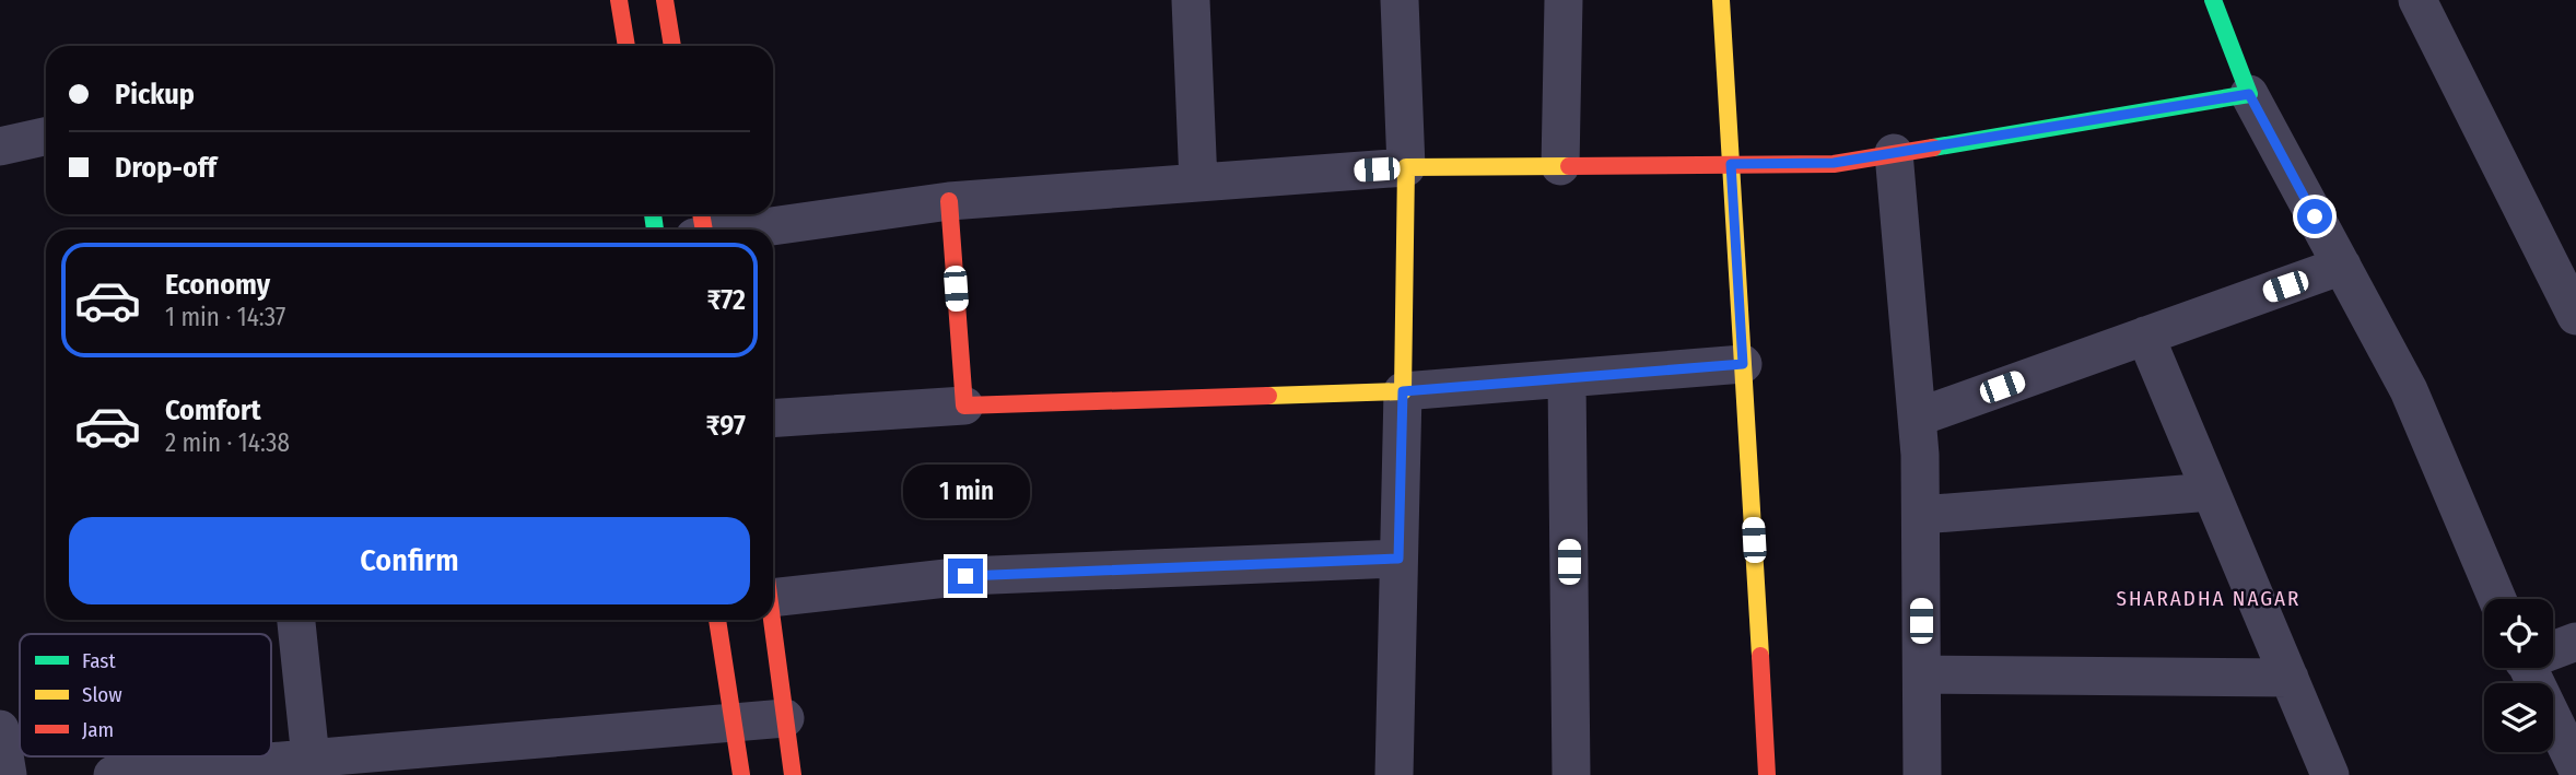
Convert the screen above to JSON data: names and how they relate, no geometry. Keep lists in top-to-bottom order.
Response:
{
  "districts": ["SHARADHA NAGAR"],
  "legend": ["Fast", "Slow", "Jam"],
  "page": {
    "banner": ["Pickup", "Drop-off"],
    "list": [
      {
        "name": "Economy",
        "note": "1 min · 14:37",
        "value": "₹72"
      },
      {
        "name": "Comfort",
        "note": "2 min · 14:38",
        "value": "₹97"
      }
    ],
    "bubble": "1 min",
    "buttons": "Confirm"
  }
}
